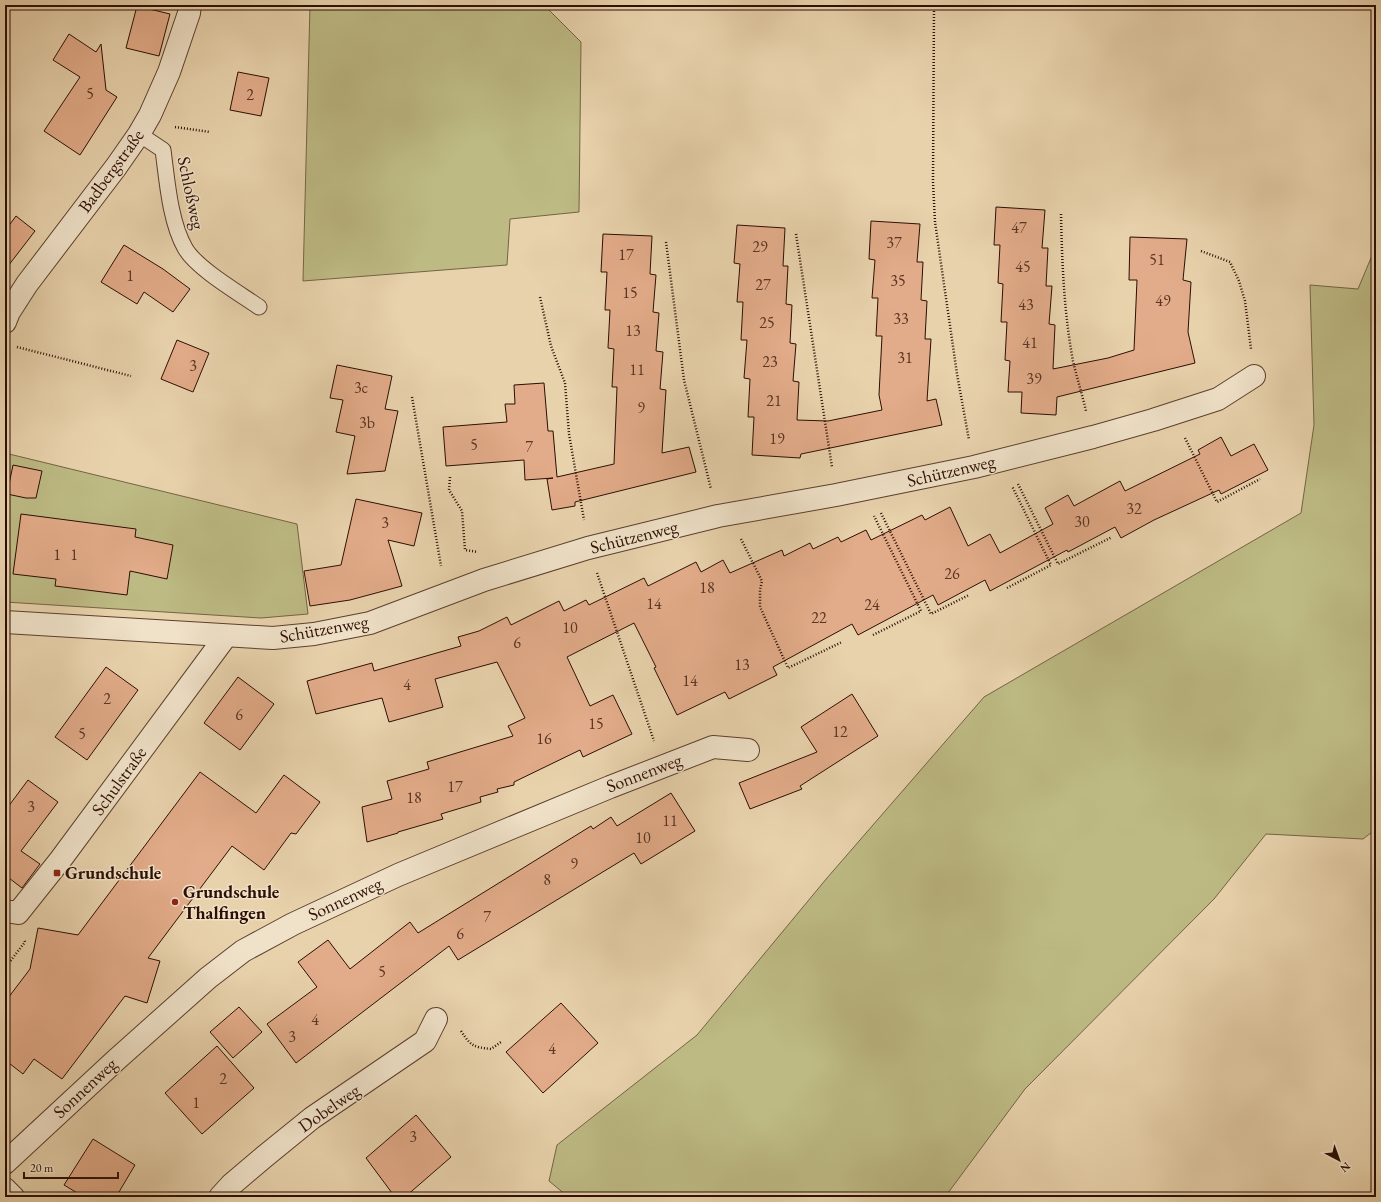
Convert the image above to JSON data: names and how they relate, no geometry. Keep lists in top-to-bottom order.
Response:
{
  "streets": {
    "street": [
      "Badbergstraße",
      "Schützenweg",
      "Sonnenweg",
      "Schulstraße",
      "Dobelweg"
    ],
    "lane": ["Schloßweg"]
  },
  "crossings": [
    ["Badbergstraße", "Schloßweg"],
    ["Schützenweg", "Schulstraße"]
  ],
  "places": {
    "transit": ["Grundschule"],
    "other": ["Grundschule Thalfingen"]
  },
  "house_numbers": [
    "5",
    "2",
    "47",
    "37",
    "29",
    "17",
    "51",
    "45",
    "1",
    "35",
    "27",
    "15",
    "49",
    "43",
    "33",
    "25",
    "13",
    "41",
    "31",
    "23",
    "3",
    "11",
    "39",
    "3c",
    "21",
    "9",
    "3b",
    "19",
    "5",
    "7",
    "32",
    "30",
    "3",
    "1",
    "1",
    "26",
    "18",
    "14",
    "24",
    "22",
    "10",
    "6",
    "13",
    "14",
    "4",
    "2",
    "6",
    "15",
    "12",
    "5",
    "16",
    "17",
    "18",
    "3",
    "11",
    "10",
    "9",
    "8",
    "7",
    "6",
    "5",
    "4",
    "3",
    "4",
    "2",
    "1",
    "3"
  ],
  "scale_bar": "20 m",
  "north": "bottom right"
}
